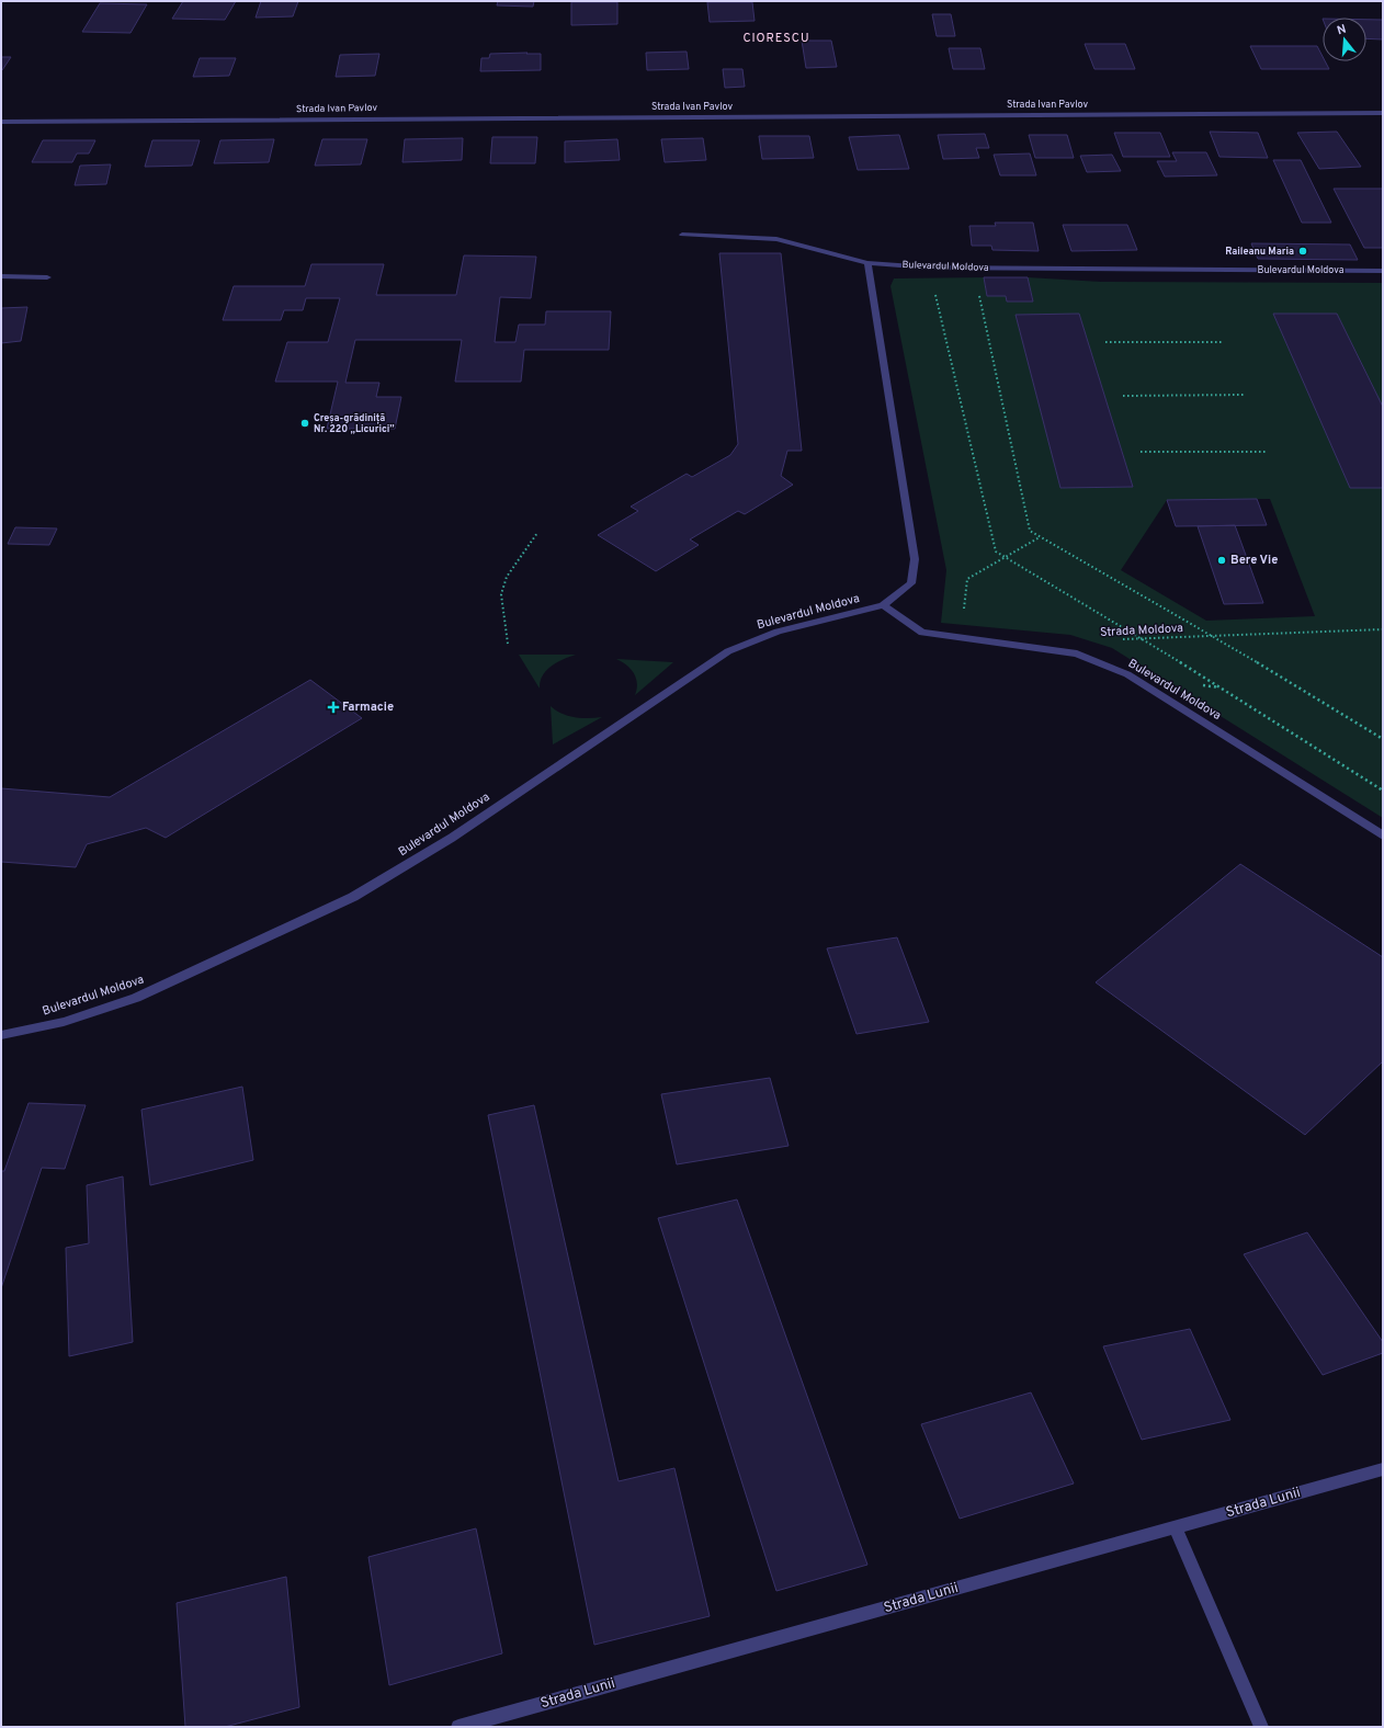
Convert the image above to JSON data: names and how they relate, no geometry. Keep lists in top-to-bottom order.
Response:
{
  "streets": {
    "street": ["Strada Ivan Pavlov", "Bulevardul Moldova", "Strada Lunii"],
    "path": ["Strada Moldova"]
  },
  "crossings": [
    ["Bulevardul Moldova", "Strada Moldova"]
  ],
  "districts": ["CIORESCU"],
  "places": {
    "other": ["Raileanu Maria", "Creșa-grădiniță Nr. 220 „Licurici”", "Bere Vie"],
    "health": ["Farmacie"]
  },
  "north": "top"
}
